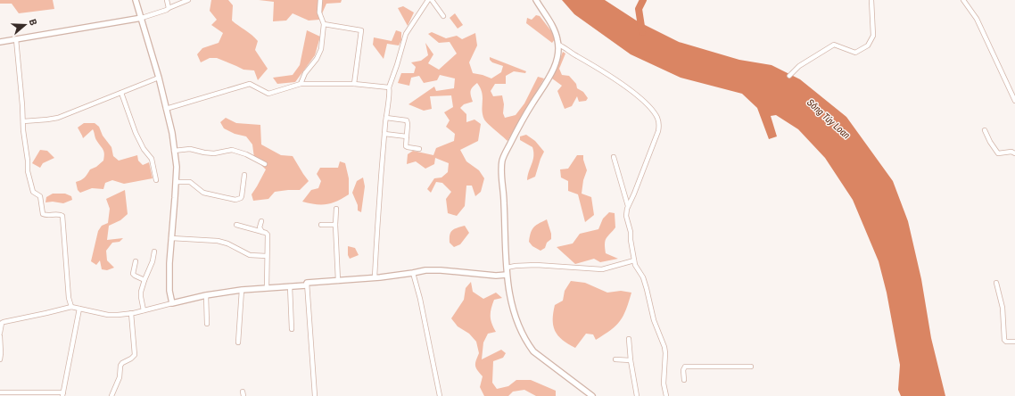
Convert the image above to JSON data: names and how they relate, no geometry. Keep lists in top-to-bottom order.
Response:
{
  "water": ["Sông Túy Loan"],
  "north": "right"
}
